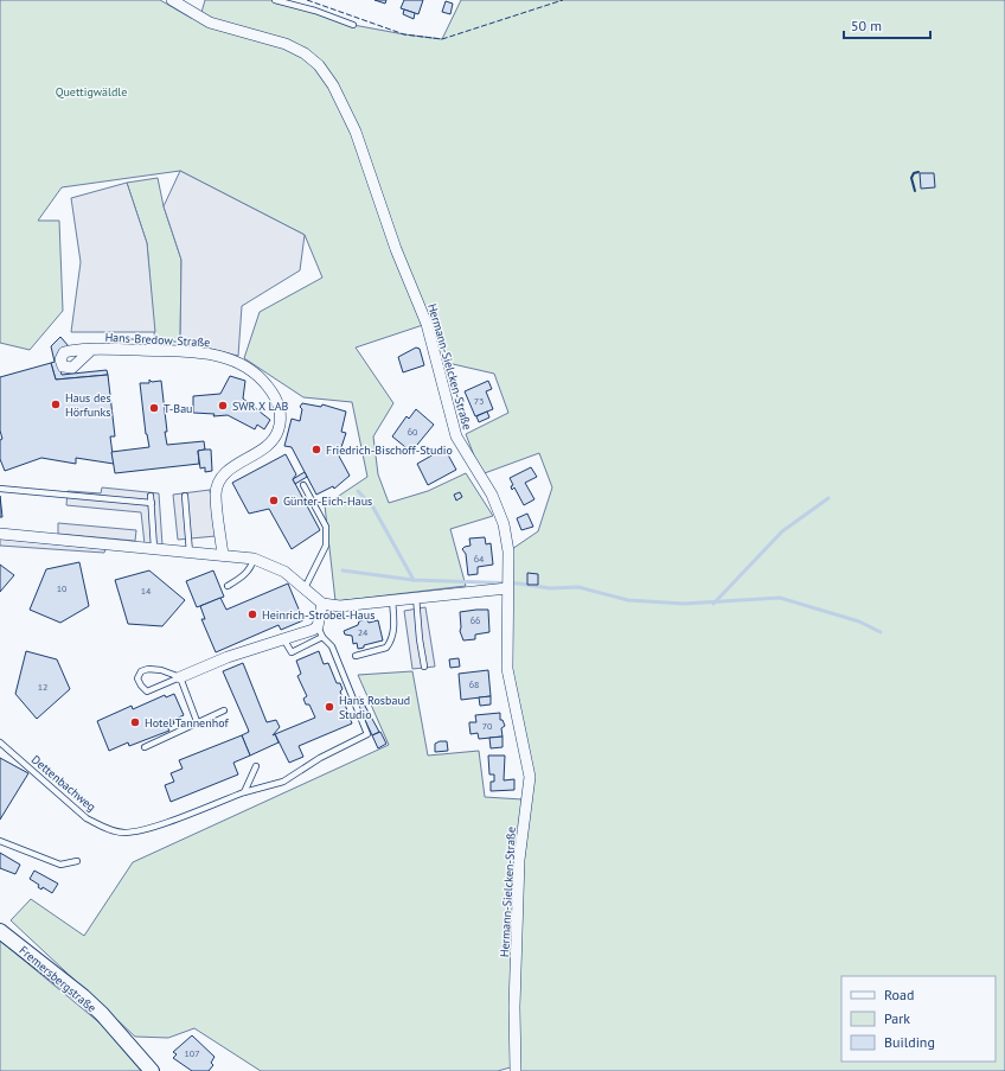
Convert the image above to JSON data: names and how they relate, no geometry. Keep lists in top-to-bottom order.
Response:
{
  "streets": {
    "main road": ["Fremersbergstraße"],
    "street": ["Hans-Bredow-Straße", "Hermann-Sielcken-Straße"],
    "lane": ["Dettenbachweg"]
  },
  "parks": ["Quettigwäldle"],
  "places": [
    "Haus des Hörfunks",
    "SWR X LAB",
    "T-Bau",
    "Friedrich-Bischoff-Studio",
    "Günter-Eich-Haus",
    "Heinrich-Strobel-Haus",
    "Hans Rosbaud Studio",
    "Hotel Tannenhof"
  ],
  "house_numbers": [
    "73",
    "60",
    "64",
    "10",
    "14",
    "66",
    "24",
    "68",
    "12",
    "70",
    "107"
  ],
  "legend": ["Road", "Park", "Building"],
  "scale_bar": "50 m"
}
